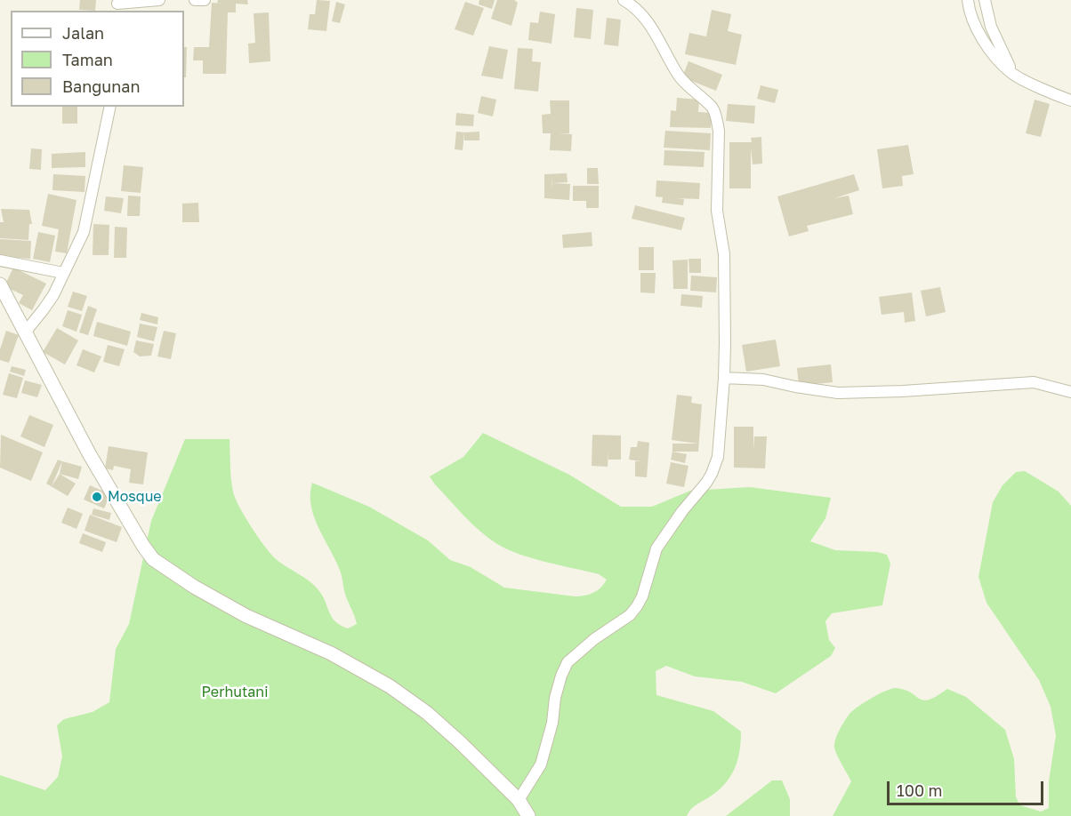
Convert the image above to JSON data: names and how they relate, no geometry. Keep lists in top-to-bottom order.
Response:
{
  "parks": ["Perhutani"],
  "places": ["Mosque"],
  "legend": ["Jalan", "Taman", "Bangunan"],
  "scale_bar": "100 m"
}
